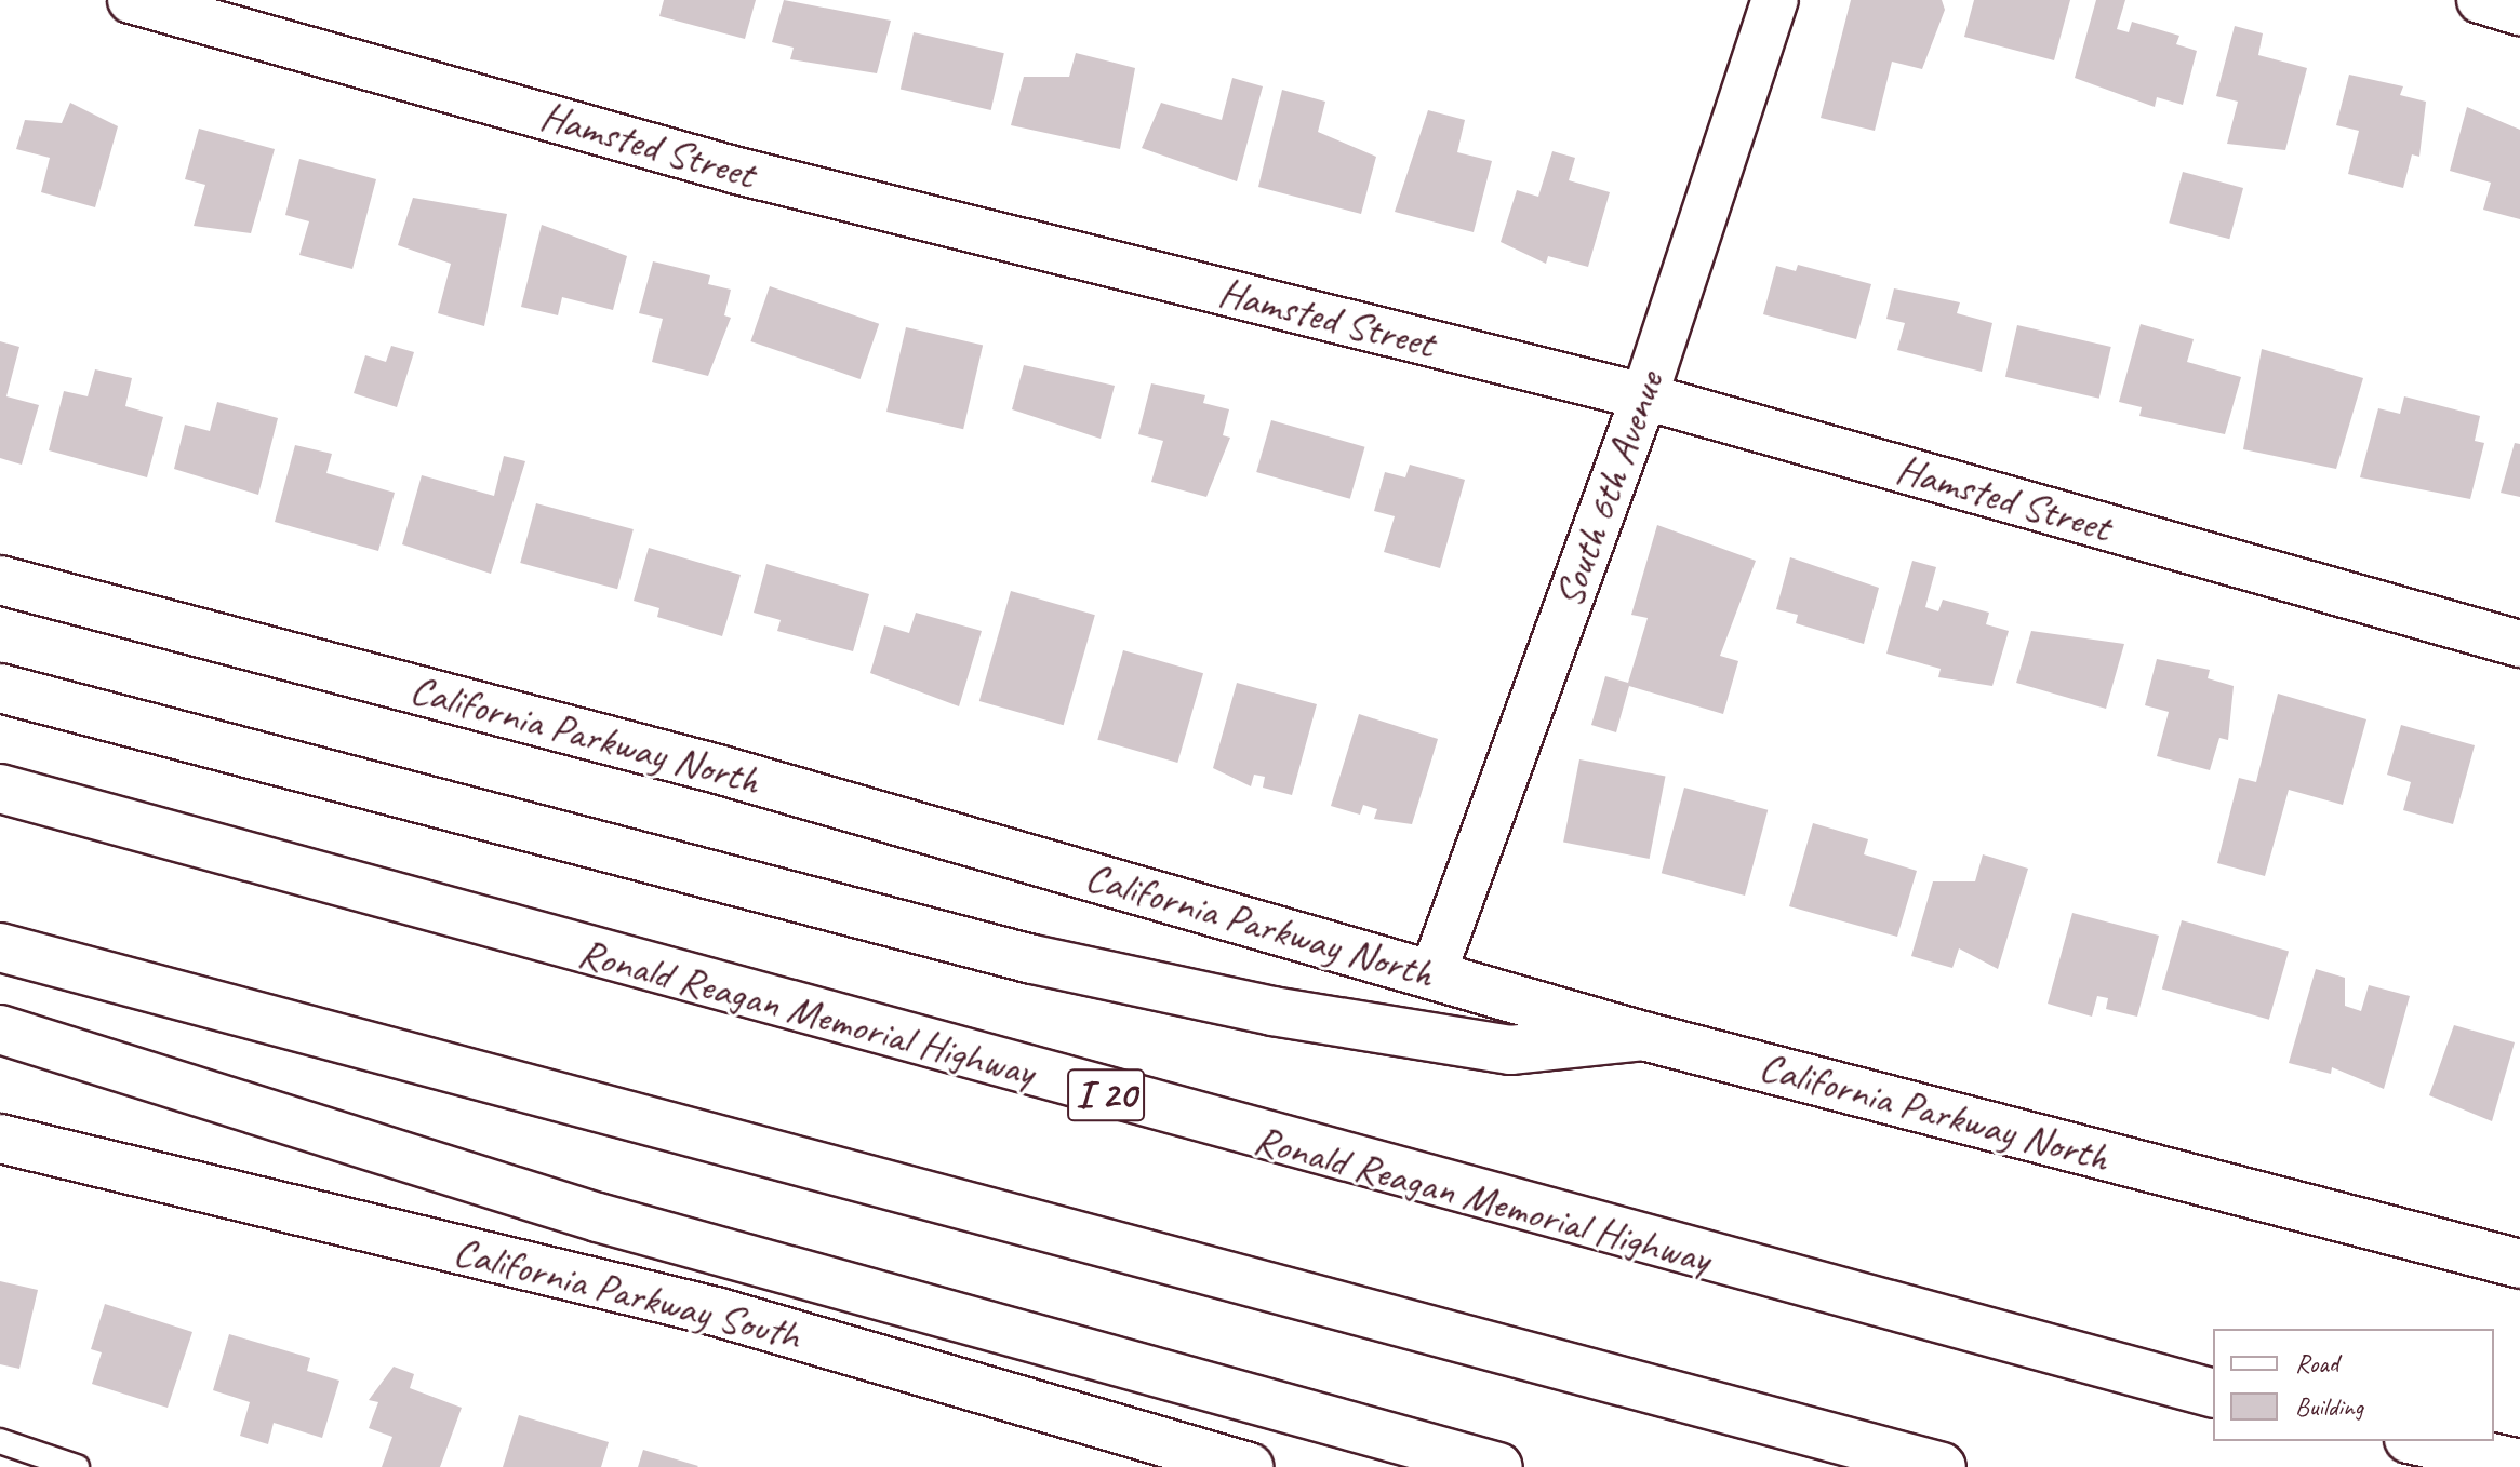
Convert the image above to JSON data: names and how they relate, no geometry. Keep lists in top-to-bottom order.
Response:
{
  "streets": {
    "main road": [
      "California Parkway North",
      "Ronald Reagan Memorial Highway",
      "I 20",
      "California Parkway South"
    ],
    "street": ["Hamsted Street", "South 6th Avenue"]
  },
  "crossings": [
    ["Hamsted Street", "South 6th Avenue"],
    ["South 6th Avenue", "California Parkway North"]
  ],
  "legend": ["Road", "Building"]
}
